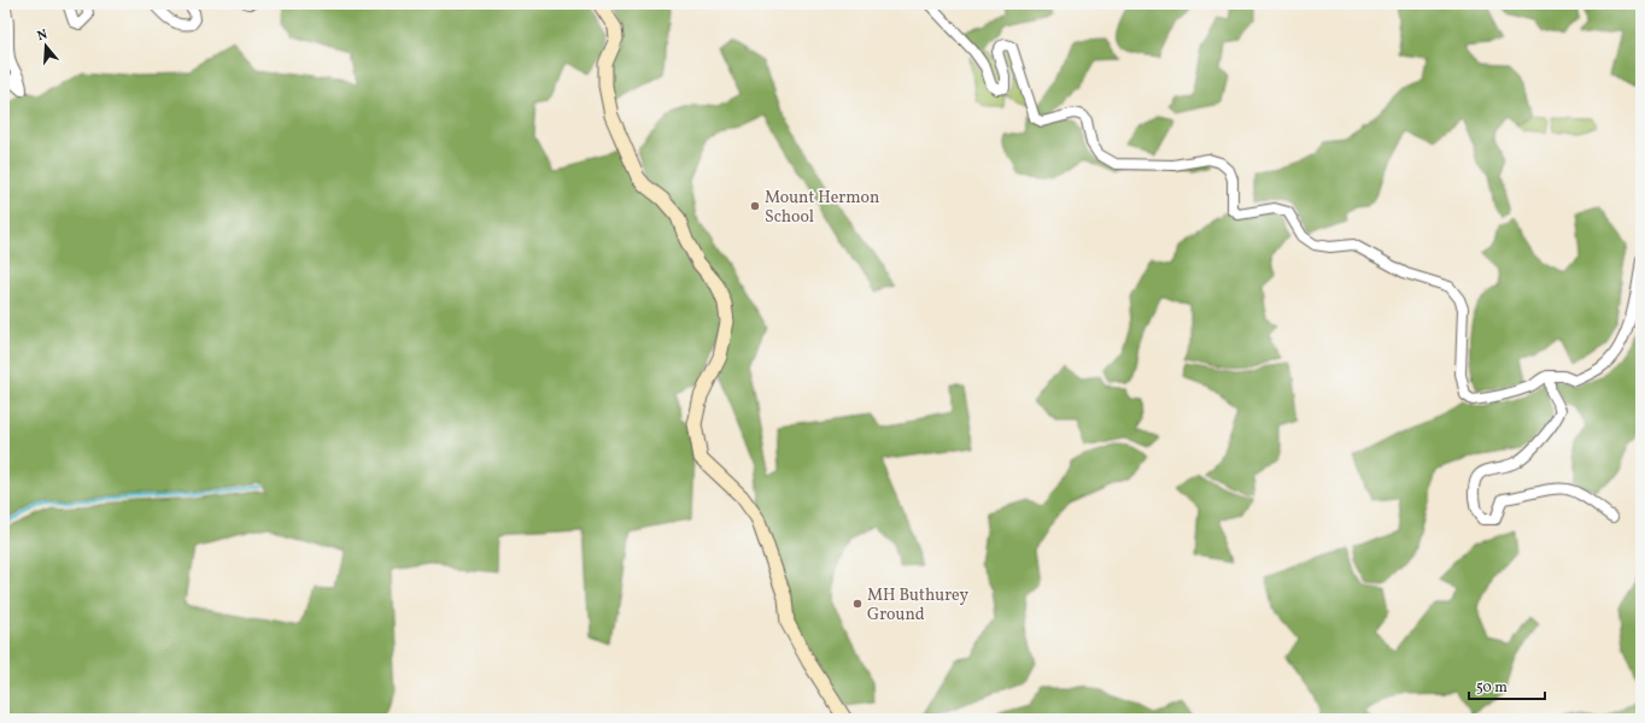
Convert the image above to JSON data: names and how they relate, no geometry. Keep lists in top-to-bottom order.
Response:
{
  "places": ["Mount Hermon School", "MH Buthurey Ground"],
  "scale_bar": "50 m",
  "north": "top"
}
